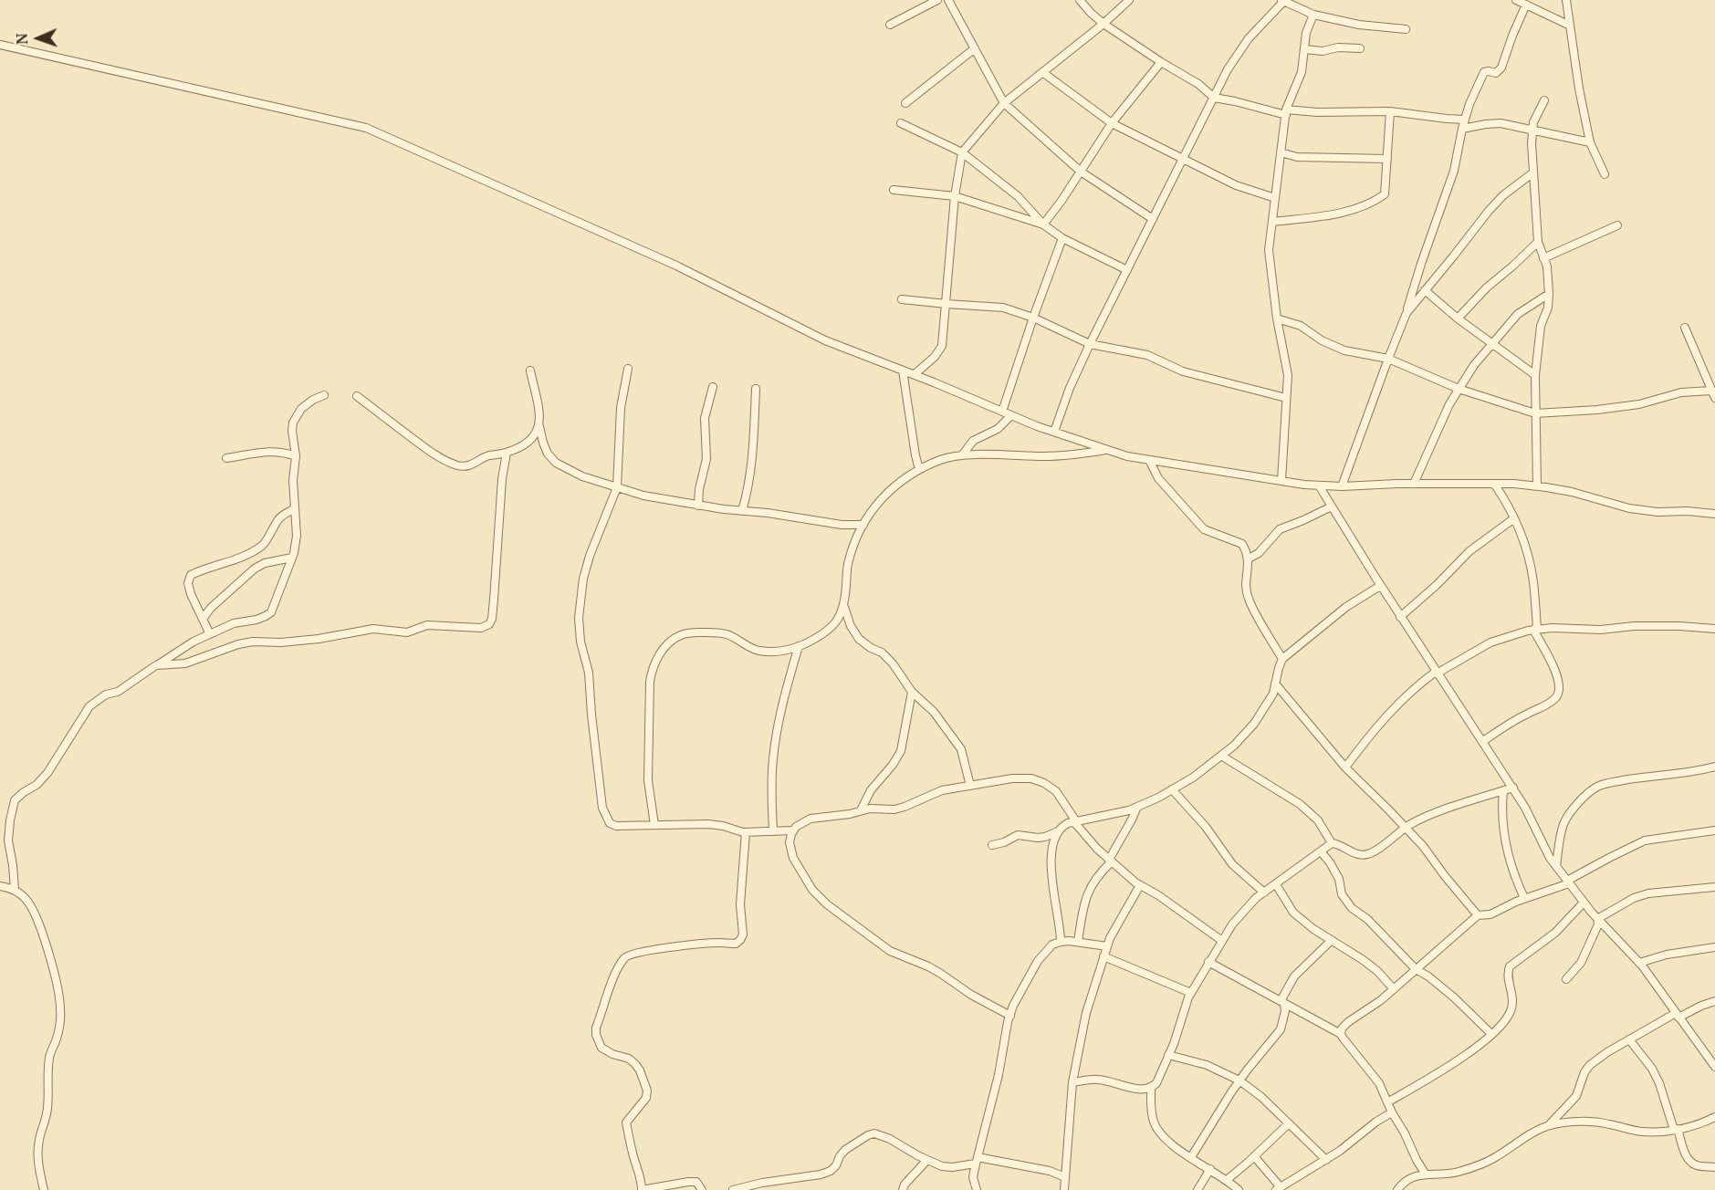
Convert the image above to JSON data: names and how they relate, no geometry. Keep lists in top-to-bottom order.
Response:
{
  "north": "left"
}
